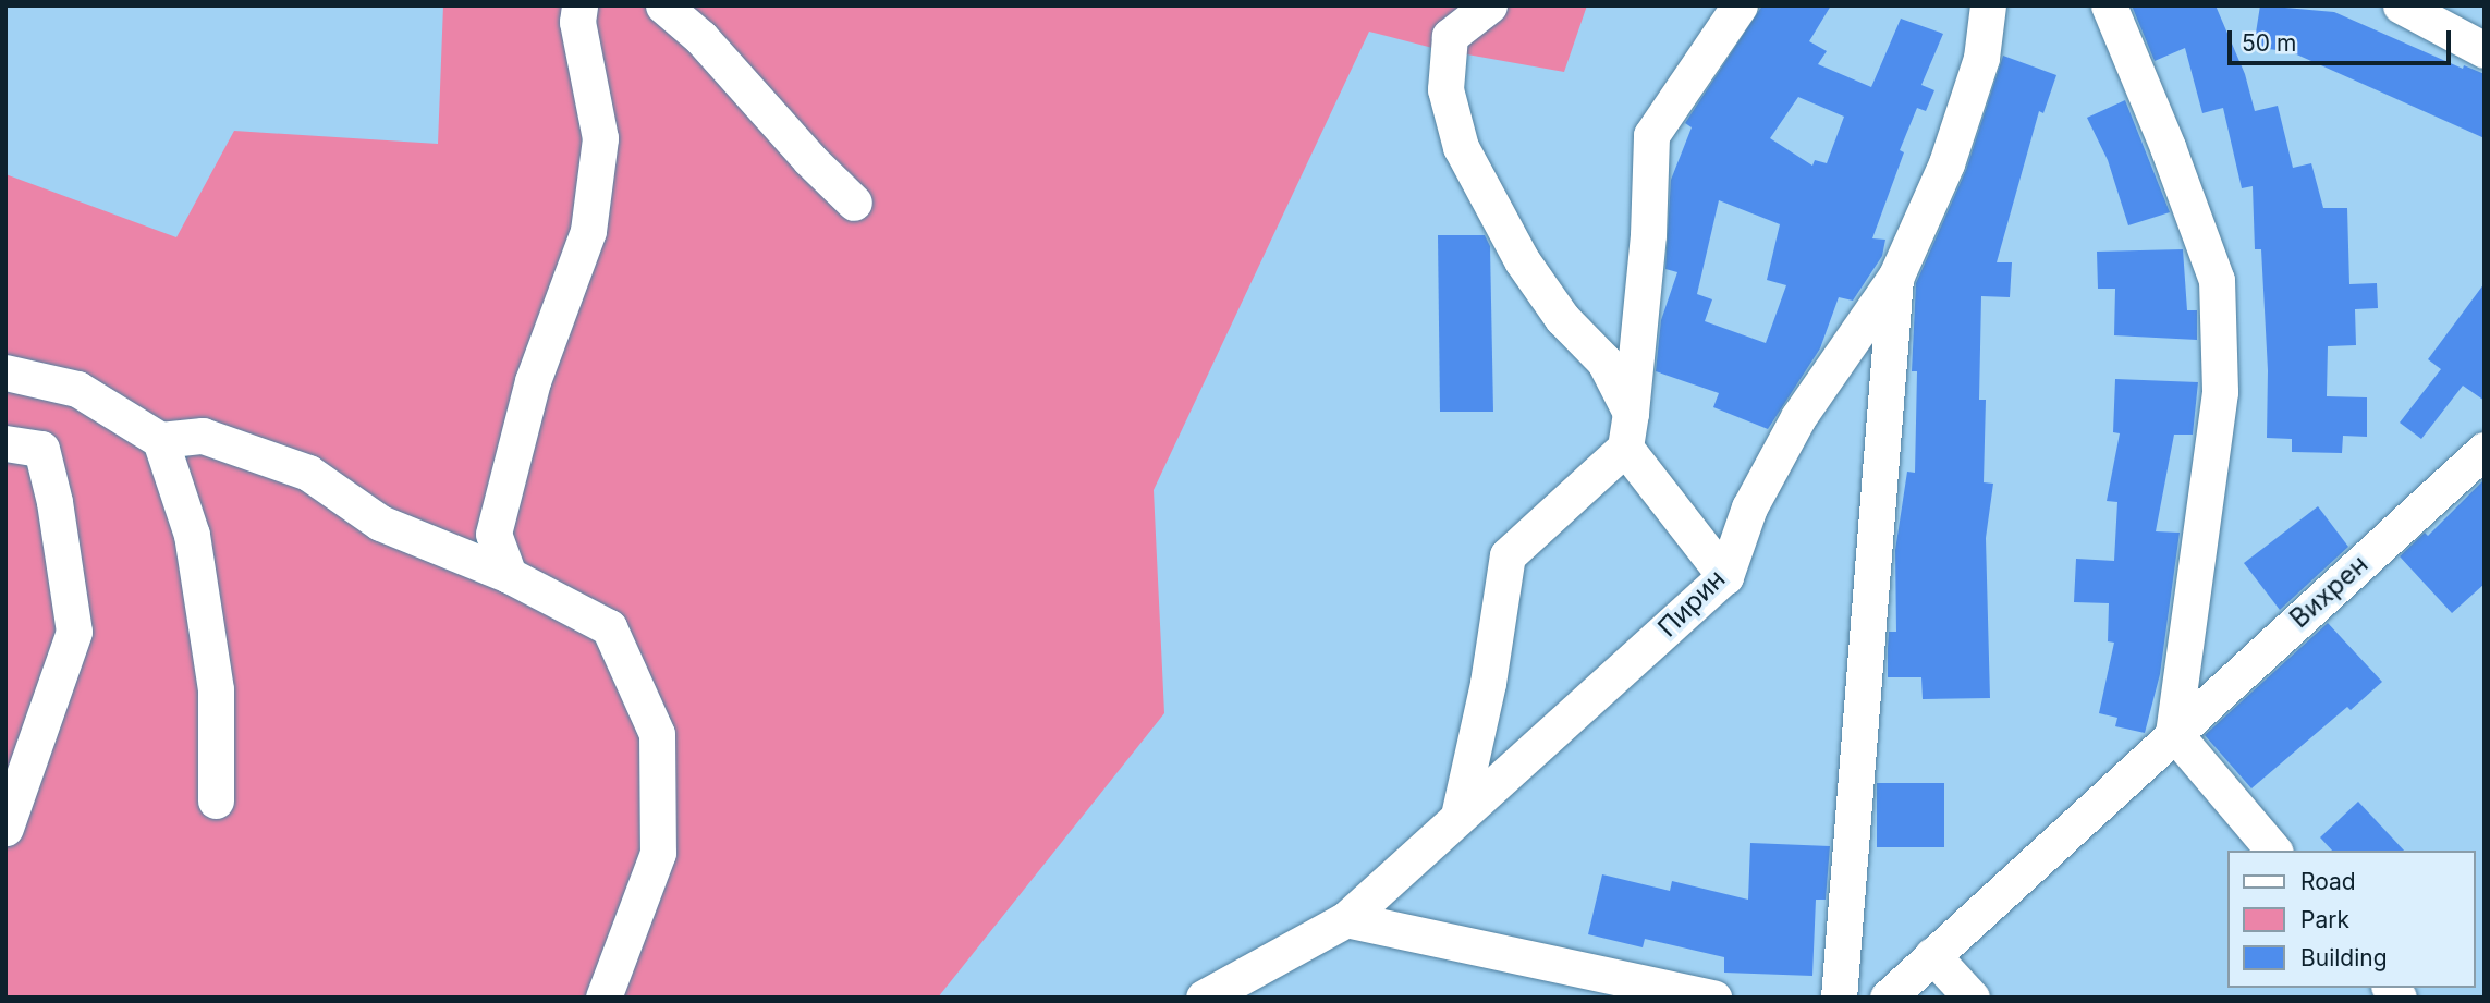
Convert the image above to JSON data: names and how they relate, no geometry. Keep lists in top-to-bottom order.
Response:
{
  "streets": {
    "street": ["Вихрен", "Пирин"]
  },
  "legend": ["Road", "Park", "Building"],
  "scale_bar": "50 m"
}
